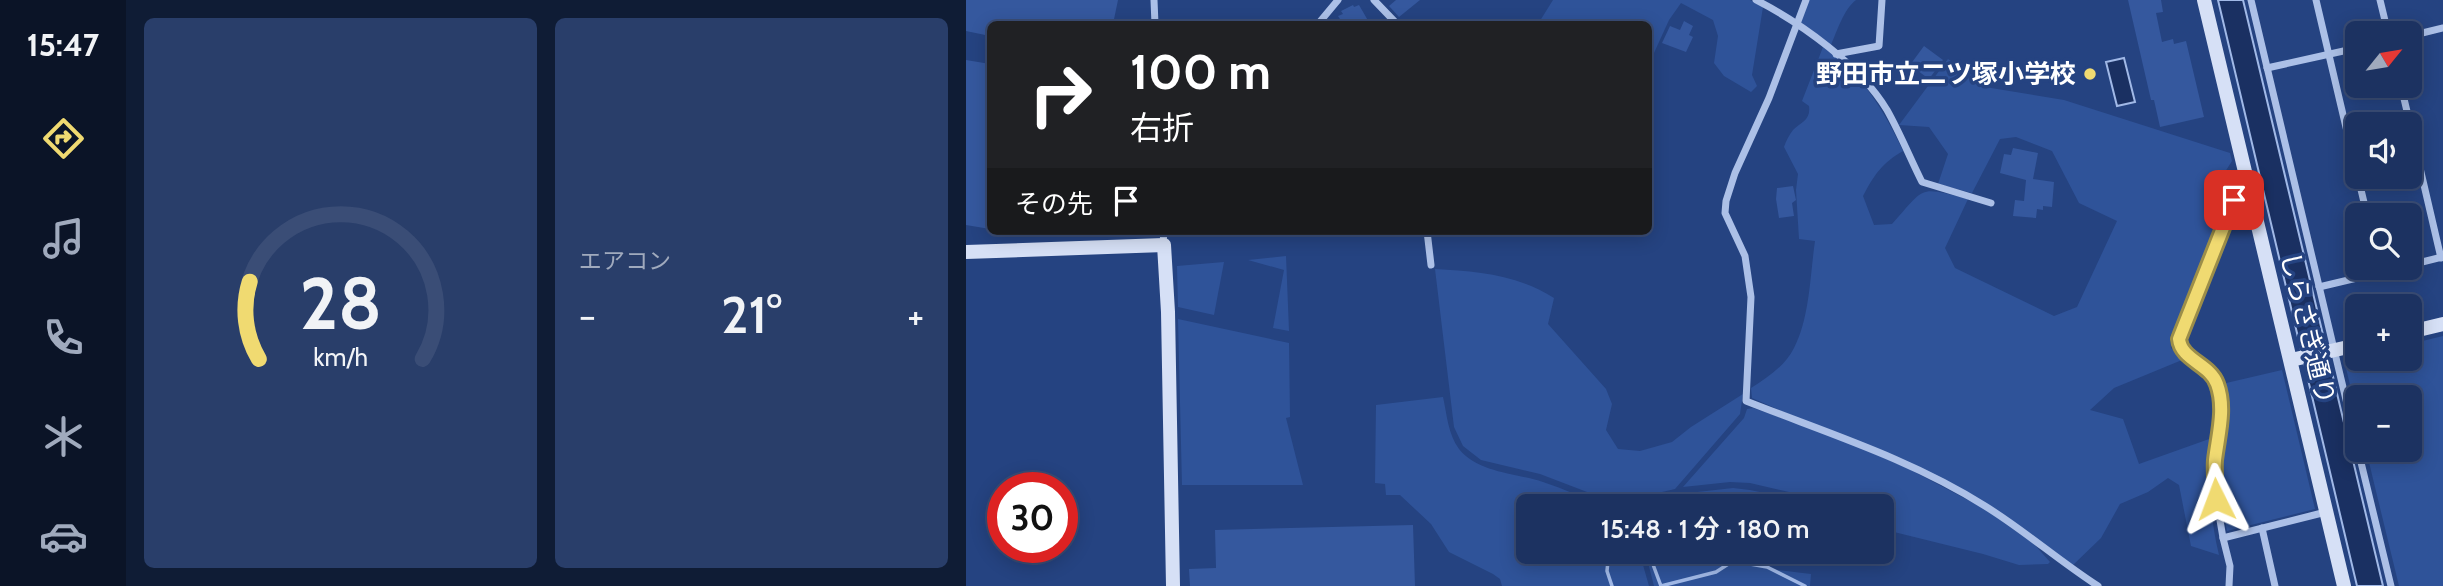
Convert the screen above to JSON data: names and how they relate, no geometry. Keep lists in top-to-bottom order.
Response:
{
  "streets": {
    "street": ["しらさぎ通り"]
  },
  "places": ["野田市立二ツ塚小学校"],
  "north": "top right",
  "page": {
    "tabs": "15:47",
    "tile": "エアコン",
    "map_buttons": ["+", "−"],
    "turn": ["100 m", "右折"],
    "then": "その先",
    "heat": ["−", "21°", "+"],
    "limit": "30",
    "trip": "15:48 · 1 分 · 180 m",
    "gauge": ["28", "km/h"]
  }
}
